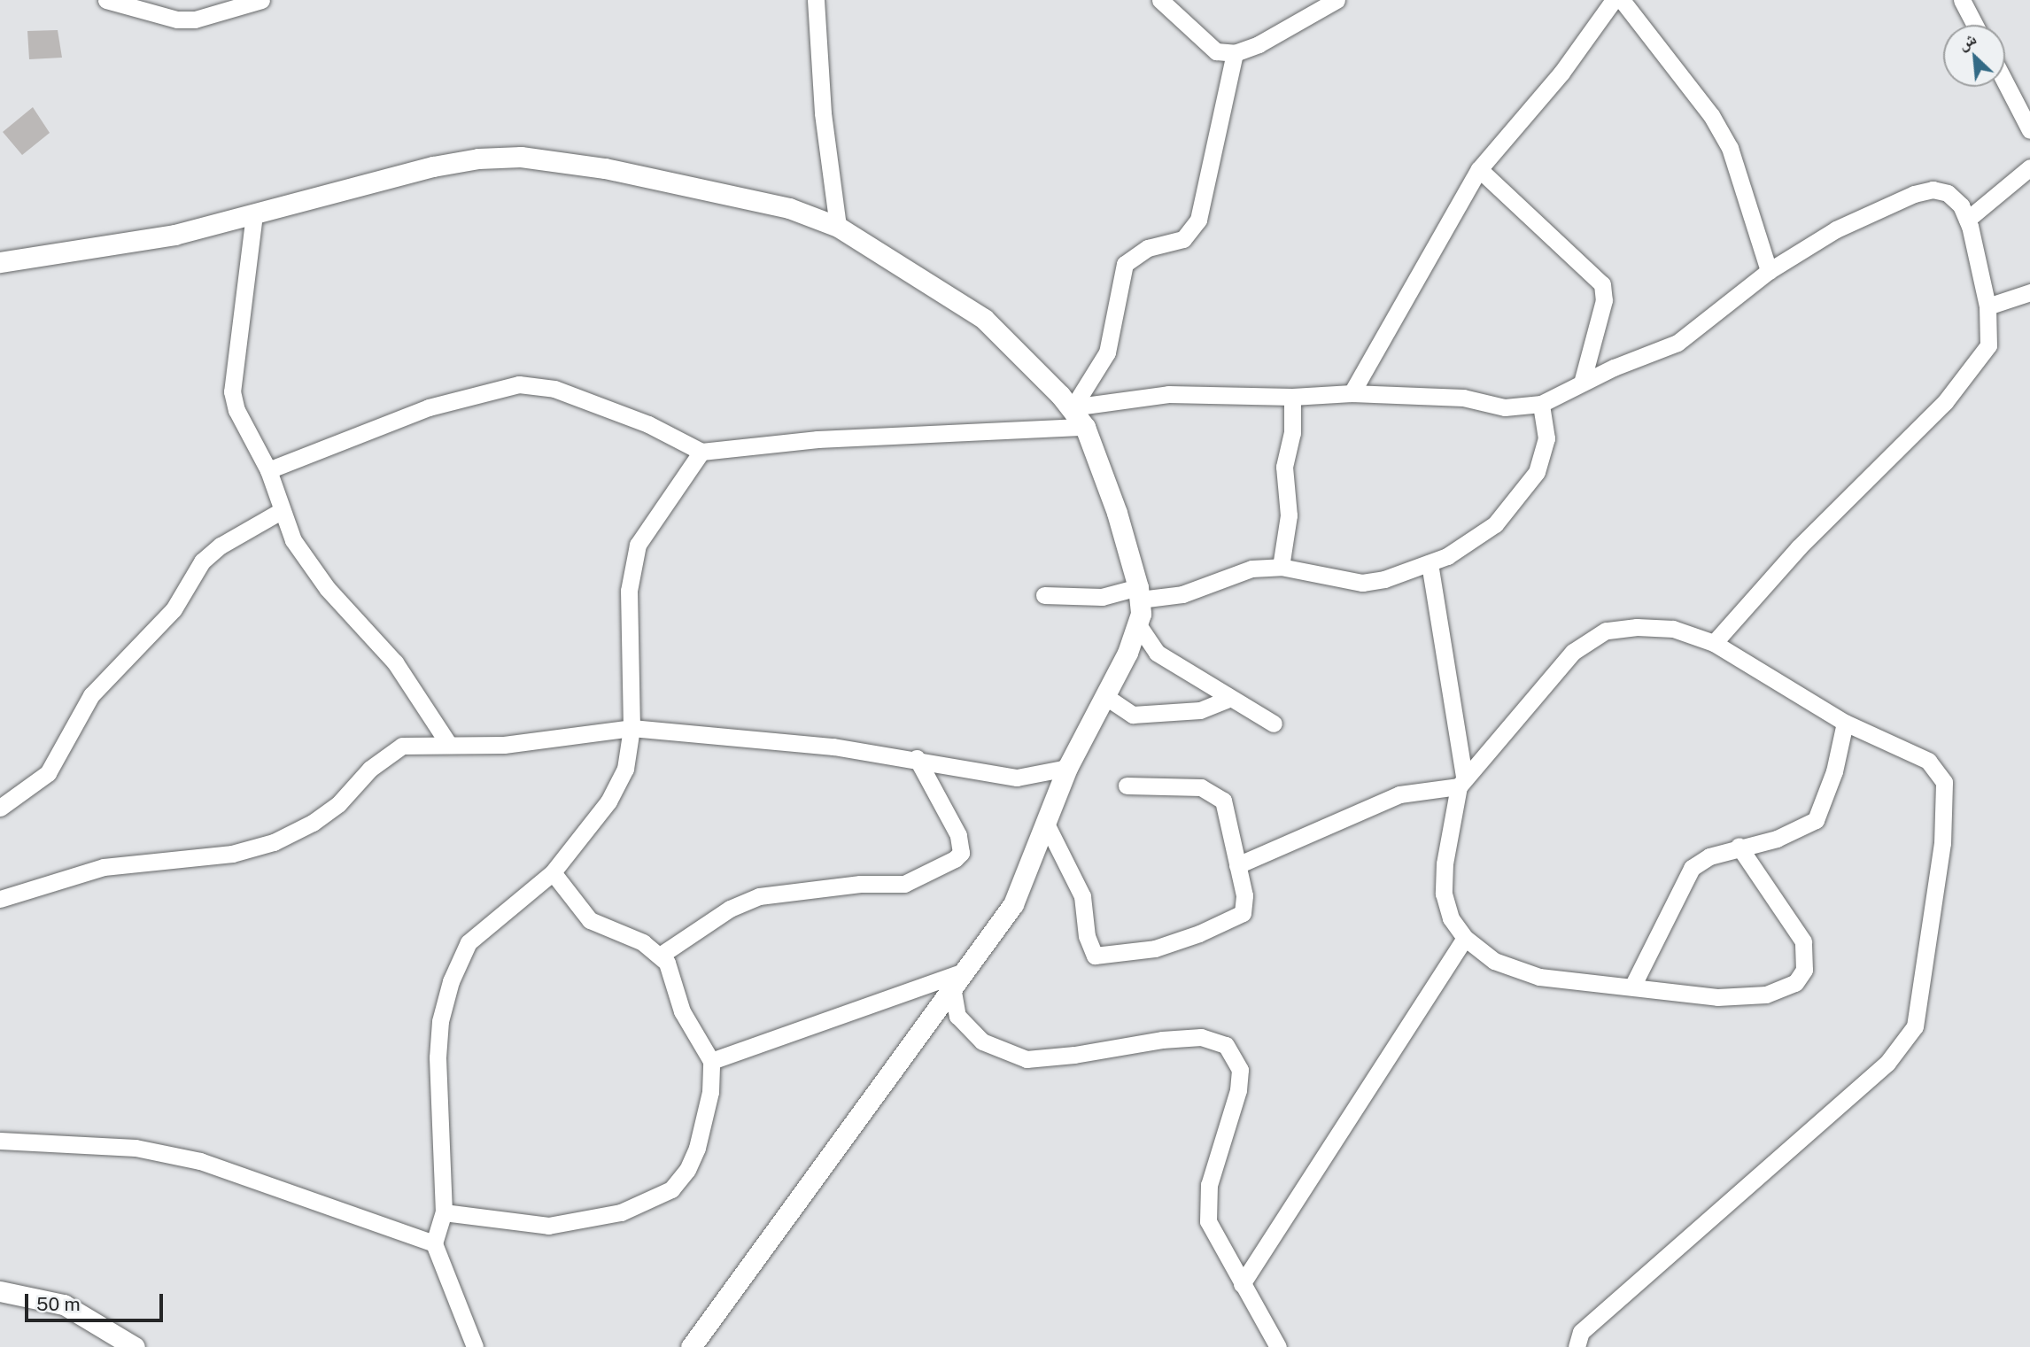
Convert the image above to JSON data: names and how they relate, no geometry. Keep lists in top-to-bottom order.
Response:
{
  "scale_bar": "50 m",
  "north": "top left"
}
